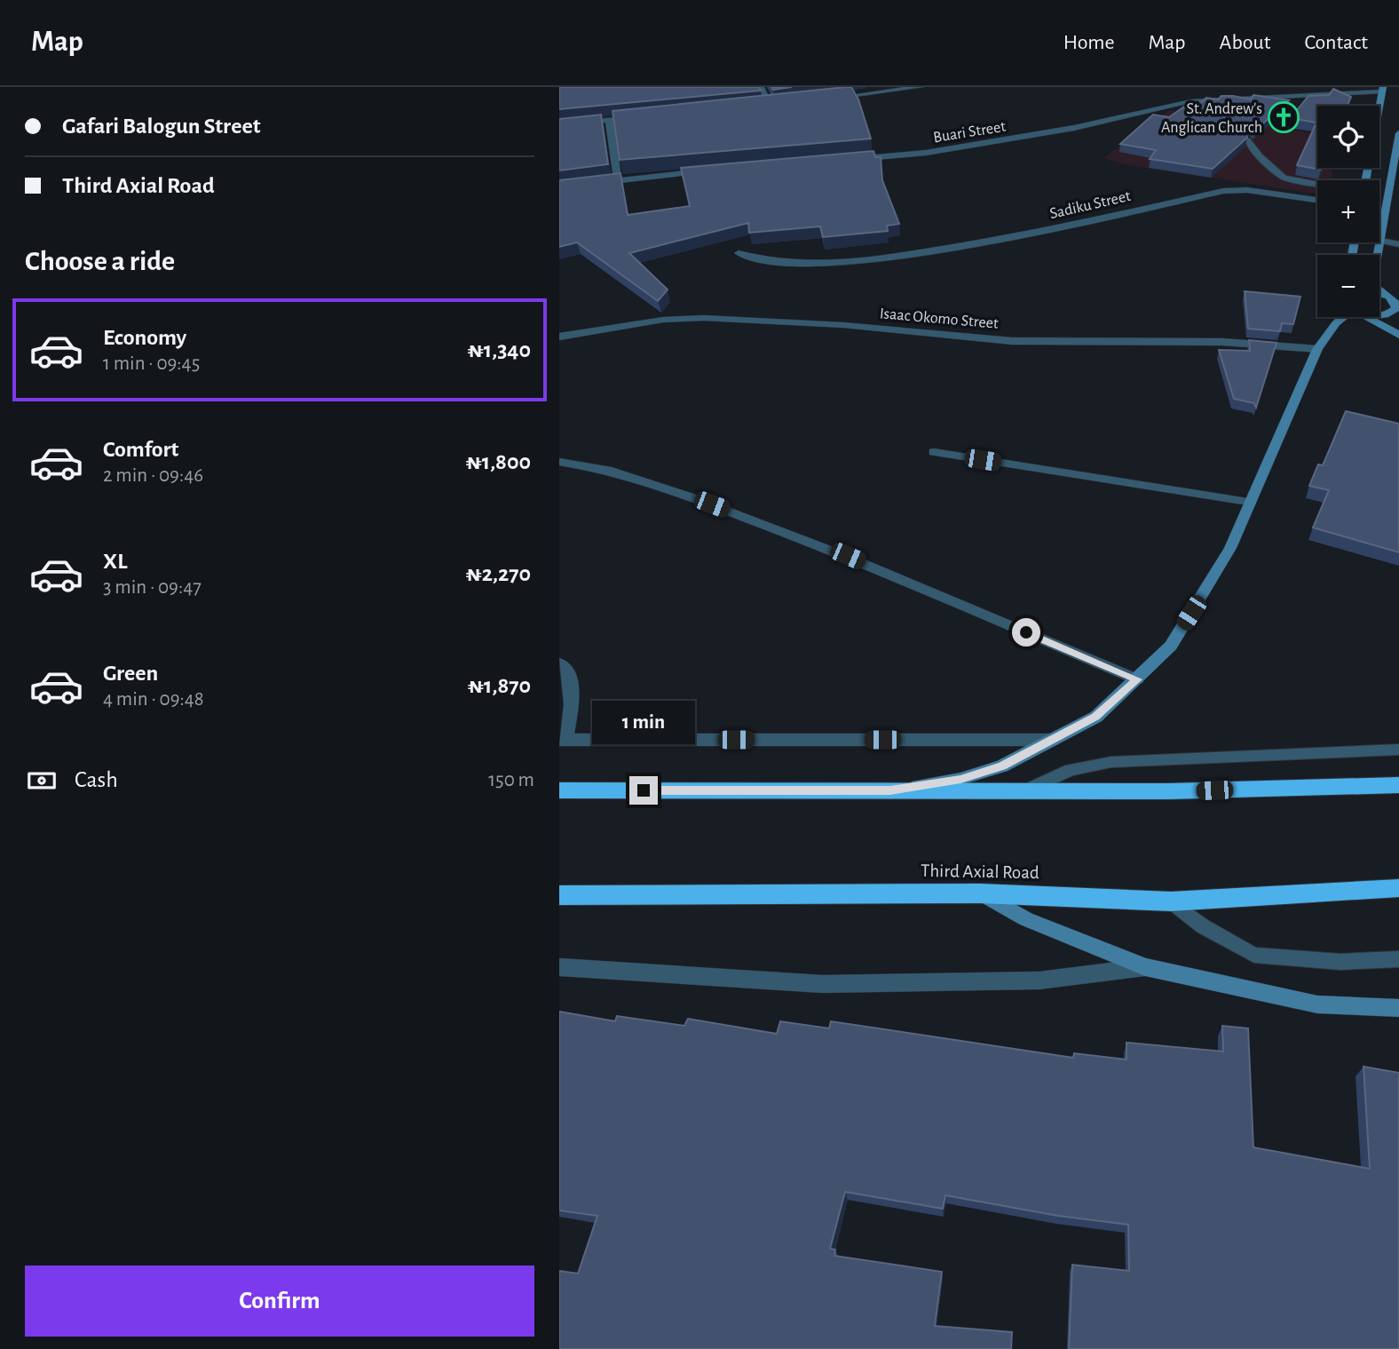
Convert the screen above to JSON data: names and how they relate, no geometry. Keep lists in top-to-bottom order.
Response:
{
  "streets": {
    "highway": ["Third Axial Road"],
    "street": ["Buari Street", "Sadiku Street", "Isaac Okomo Street"]
  },
  "places": {
    "church": ["St. Andrew's Anglican Church"]
  },
  "page": {
    "header": "Map",
    "nav": [
      "Home",
      "Map",
      "About",
      "Contact"
    ],
    "banner": ["Gafari Balogun Street", "Third Axial Road"],
    "map_buttons": ["+", "−"],
    "heading": "Choose a ride",
    "list": [
      {
        "name": "Economy",
        "note": "1 min · 09:45",
        "value": "₦1,340"
      },
      {
        "name": "Comfort",
        "note": "2 min · 09:46",
        "value": "₦1,800"
      },
      {
        "name": "XL",
        "note": "3 min · 09:47",
        "value": "₦2,270"
      },
      {
        "name": "Green",
        "note": "4 min · 09:48",
        "value": "₦1,870"
      }
    ],
    "bubble": "1 min",
    "pay": ["Cash", "150 m"],
    "buttons": "Confirm"
  }
}
